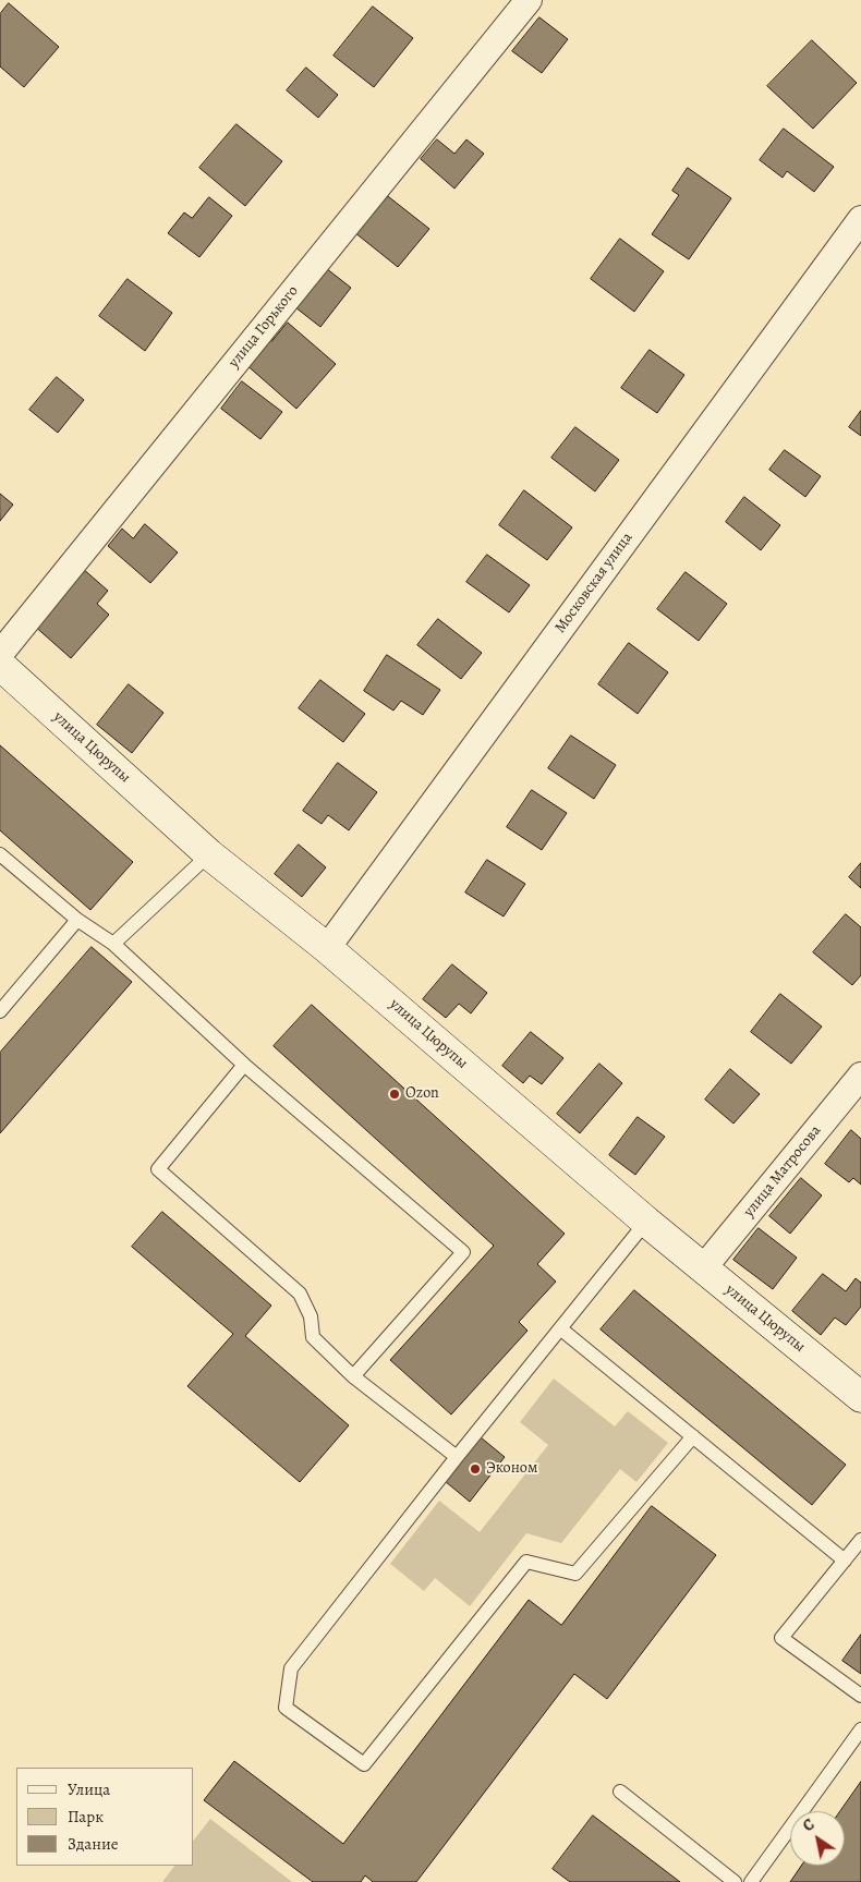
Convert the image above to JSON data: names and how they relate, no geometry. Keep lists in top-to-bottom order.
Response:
{
  "streets": {
    "street": [
      "улица Горького",
      "Московская улица",
      "улица Цюрупы",
      "улица Матросова"
    ]
  },
  "crossings": [
    ["Московская улица", "улица Цюрупы"],
    ["улица Цюрупы", "улица Матросова"]
  ],
  "places": ["Ozon", "Эконом"],
  "legend": ["Улица", "Парк", "Здание"],
  "north": "top left"
}
